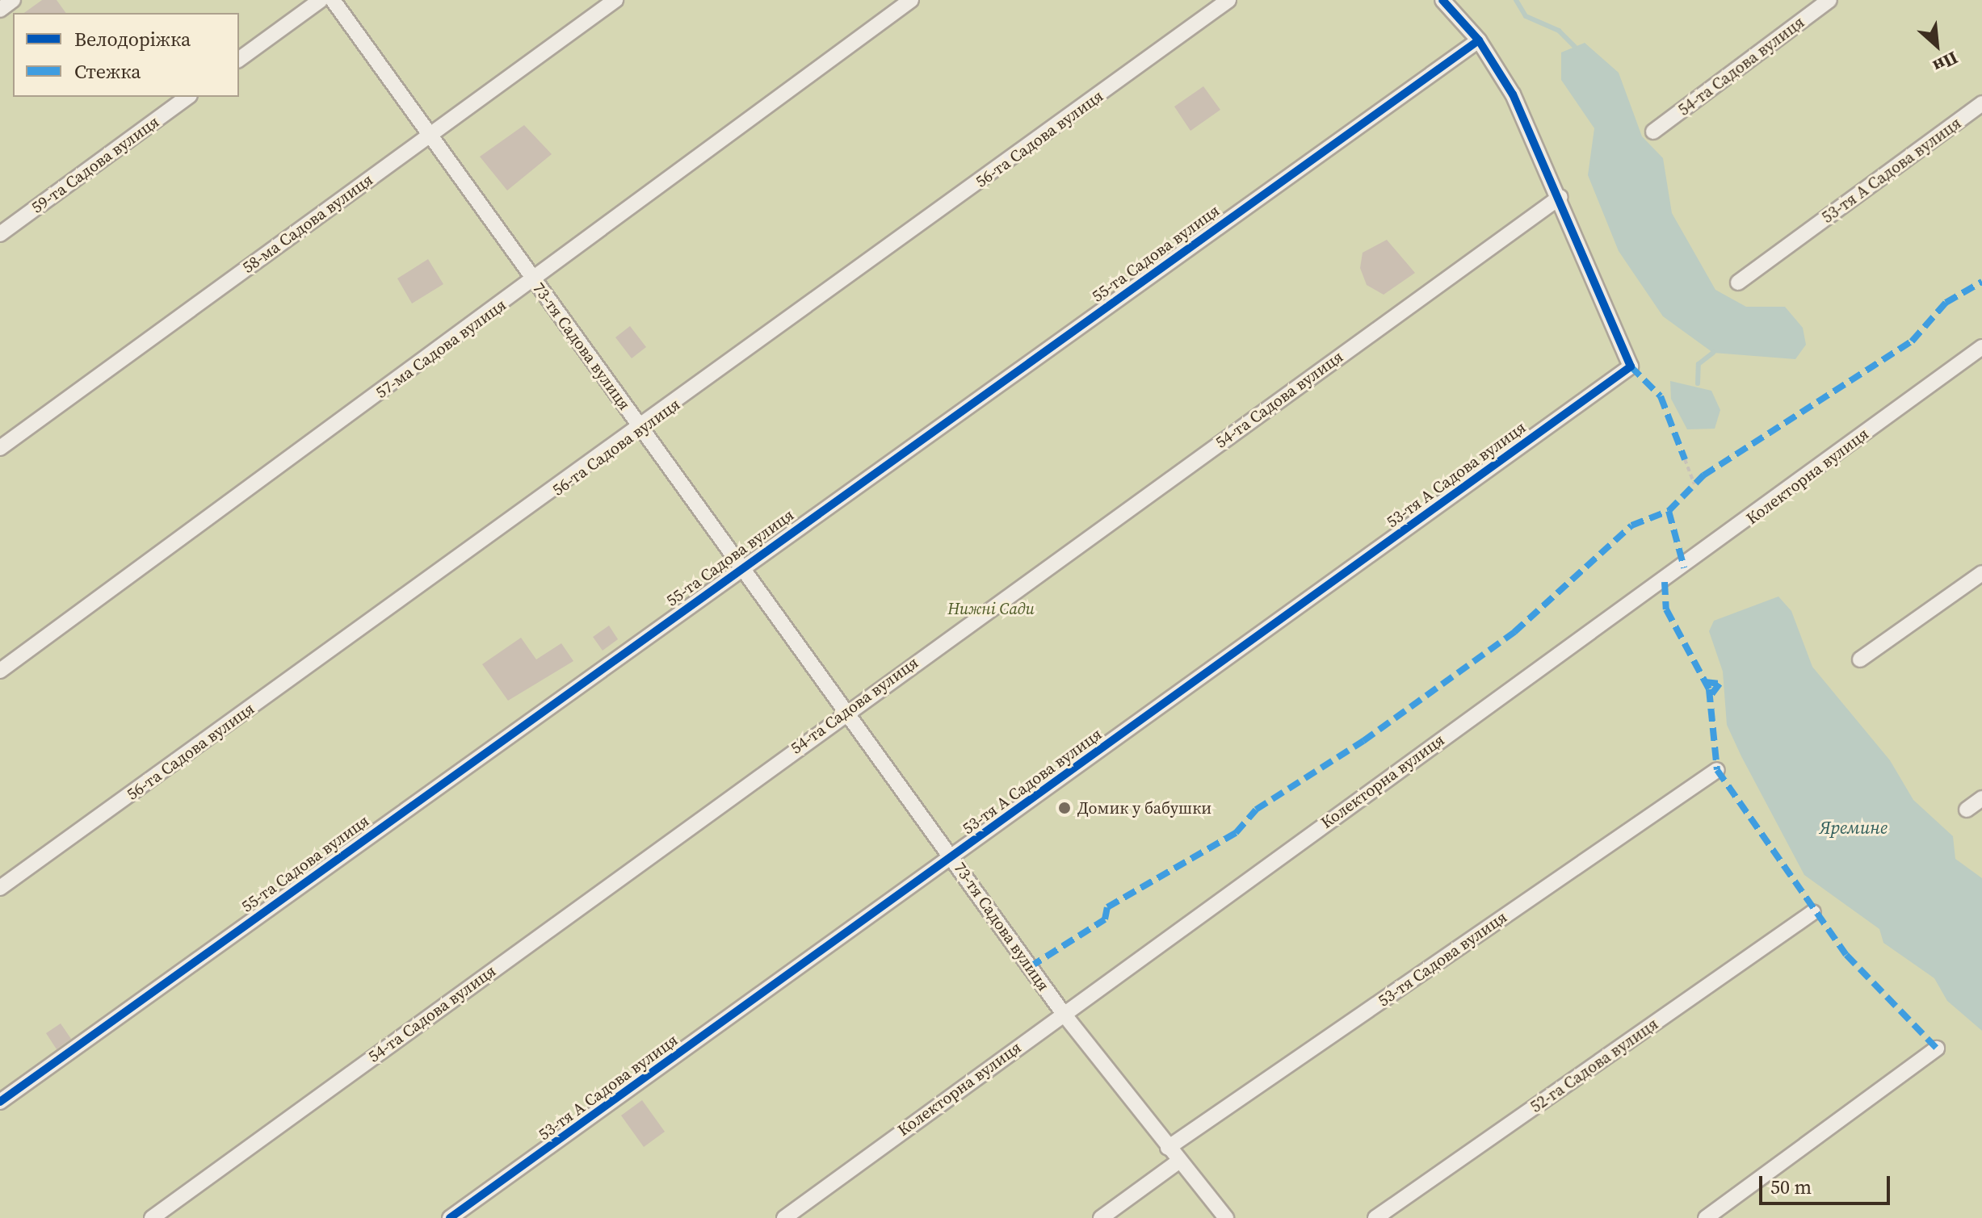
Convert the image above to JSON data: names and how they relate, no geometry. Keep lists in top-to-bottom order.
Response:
{
  "streets": {
    "street": [
      "54-та Садова вулиця",
      "56-та Садова вулиця",
      "59-та Садова вулиця",
      "53-тя А Садова вулиця",
      "58-ма Садова вулиця",
      "55-та Садова вулиця",
      "73-тя Садова вулиця",
      "57-ма Садова вулиця",
      "Колекторна вулиця",
      "53-тя Садова вулиця",
      "52-га Садова вулиця"
    ]
  },
  "crossings": [
    ["54-та Садова вулиця", "53-тя А Садова вулиця"],
    ["54-та Садова вулиця", "73-тя Садова вулиця"],
    ["56-та Садова вулиця", "73-тя Садова вулиця"],
    ["53-тя А Садова вулиця", "73-тя Садова вулиця"],
    ["58-ма Садова вулиця", "73-тя Садова вулиця"],
    ["55-та Садова вулиця", "73-тя Садова вулиця"],
    ["73-тя Садова вулиця", "57-ма Садова вулиця"],
    ["73-тя Садова вулиця", "Колекторна вулиця"],
    ["73-тя Садова вулиця", "53-тя Садова вулиця"]
  ],
  "water": ["Яремине"],
  "parks": ["Нижні Сади"],
  "places": ["Домик у бабушки"],
  "legend": ["Велодоріжка", "Стежка"],
  "scale_bar": "50 m",
  "north": "bottom right"
}
